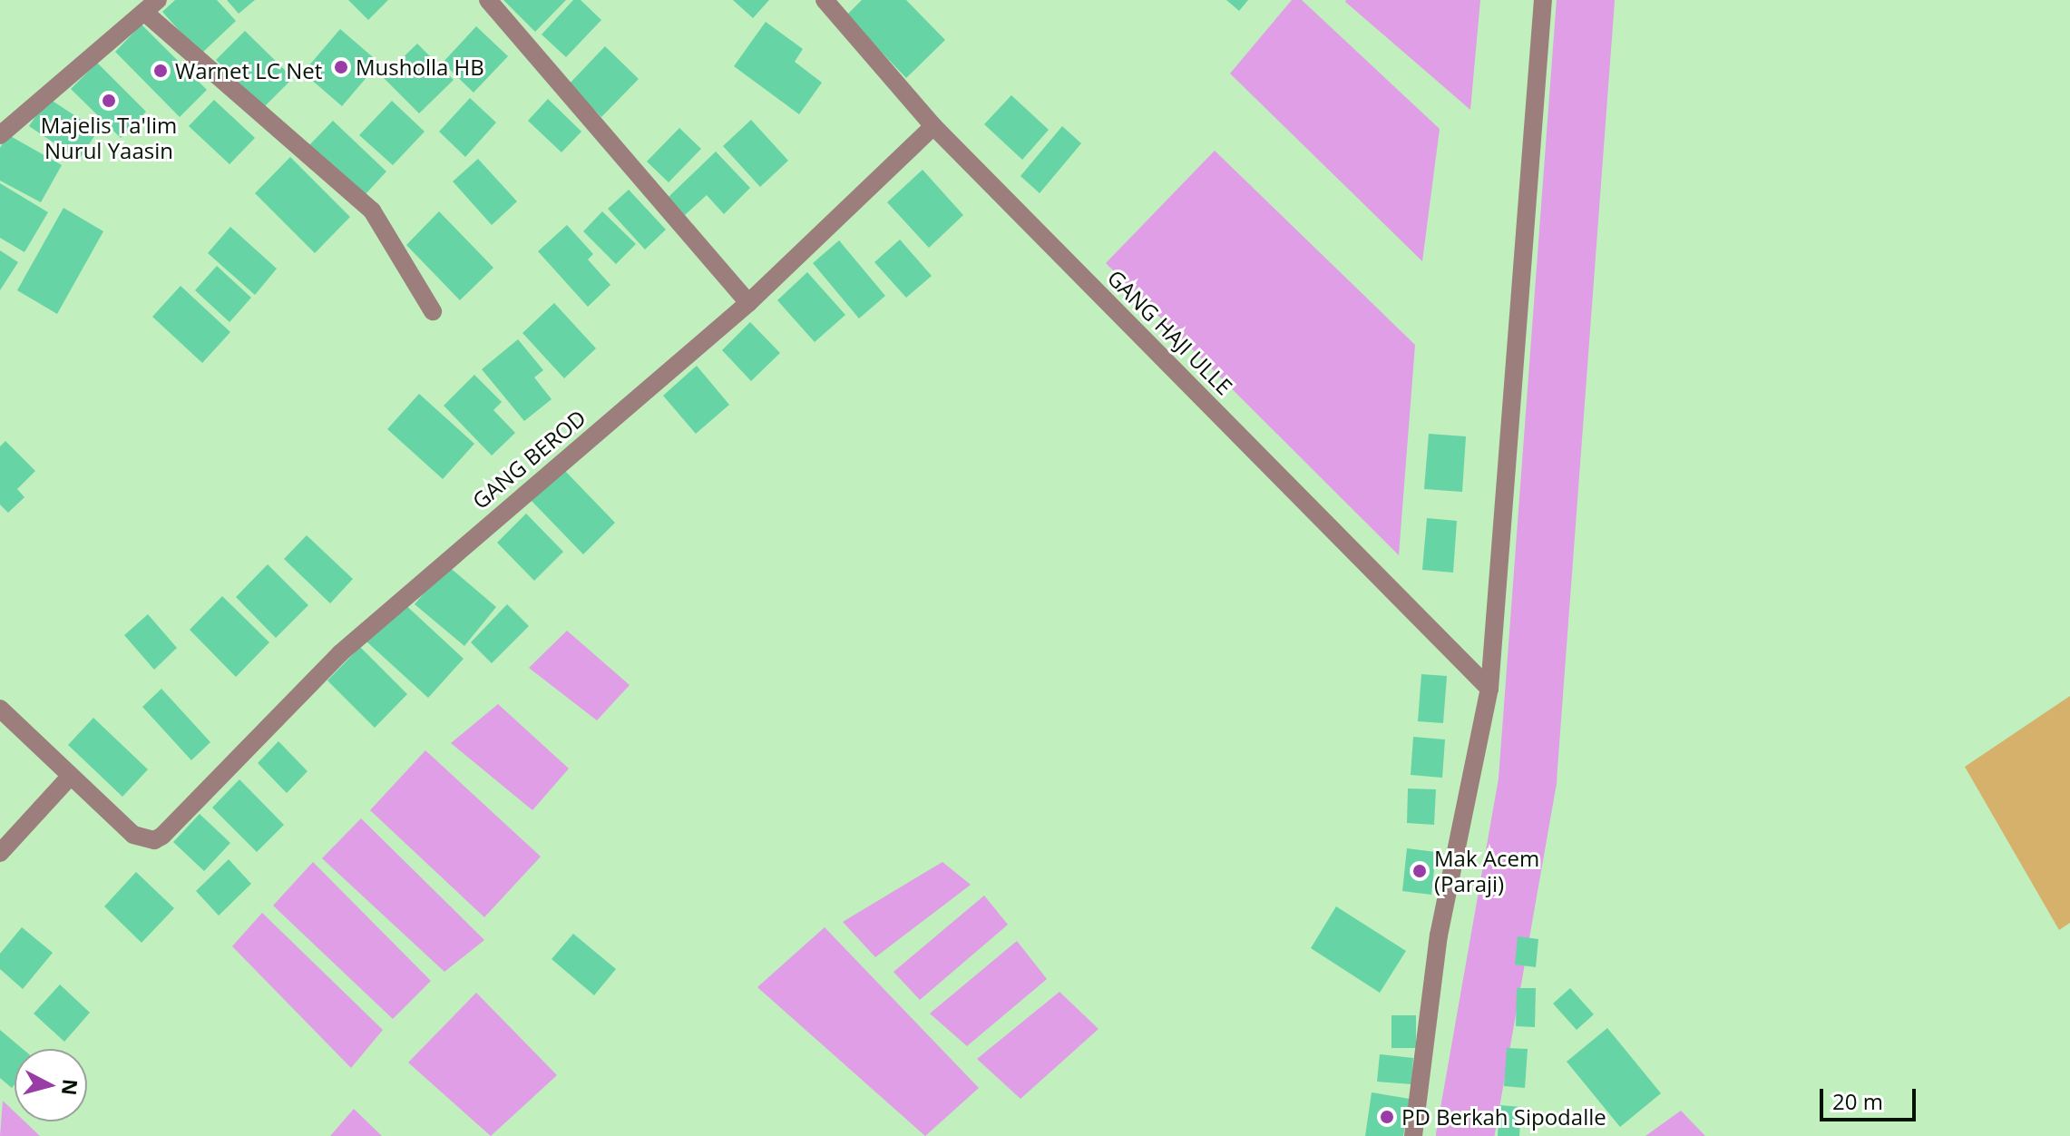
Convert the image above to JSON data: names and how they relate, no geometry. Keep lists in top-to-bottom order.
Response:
{
  "streets": {
    "street": ["GANG HAJI ULLE", "GANG BEROD"]
  },
  "crossings": [
    ["GANG HAJI ULLE", "GANG BEROD"]
  ],
  "places": [
    "Musholla HB",
    "Warnet LC Net",
    "Majelis Ta'lim Nurul Yaasin",
    "Mak Acem (Paraji)",
    "PD Berkah Sipodalle"
  ],
  "scale_bar": "20 m",
  "north": "right"
}
